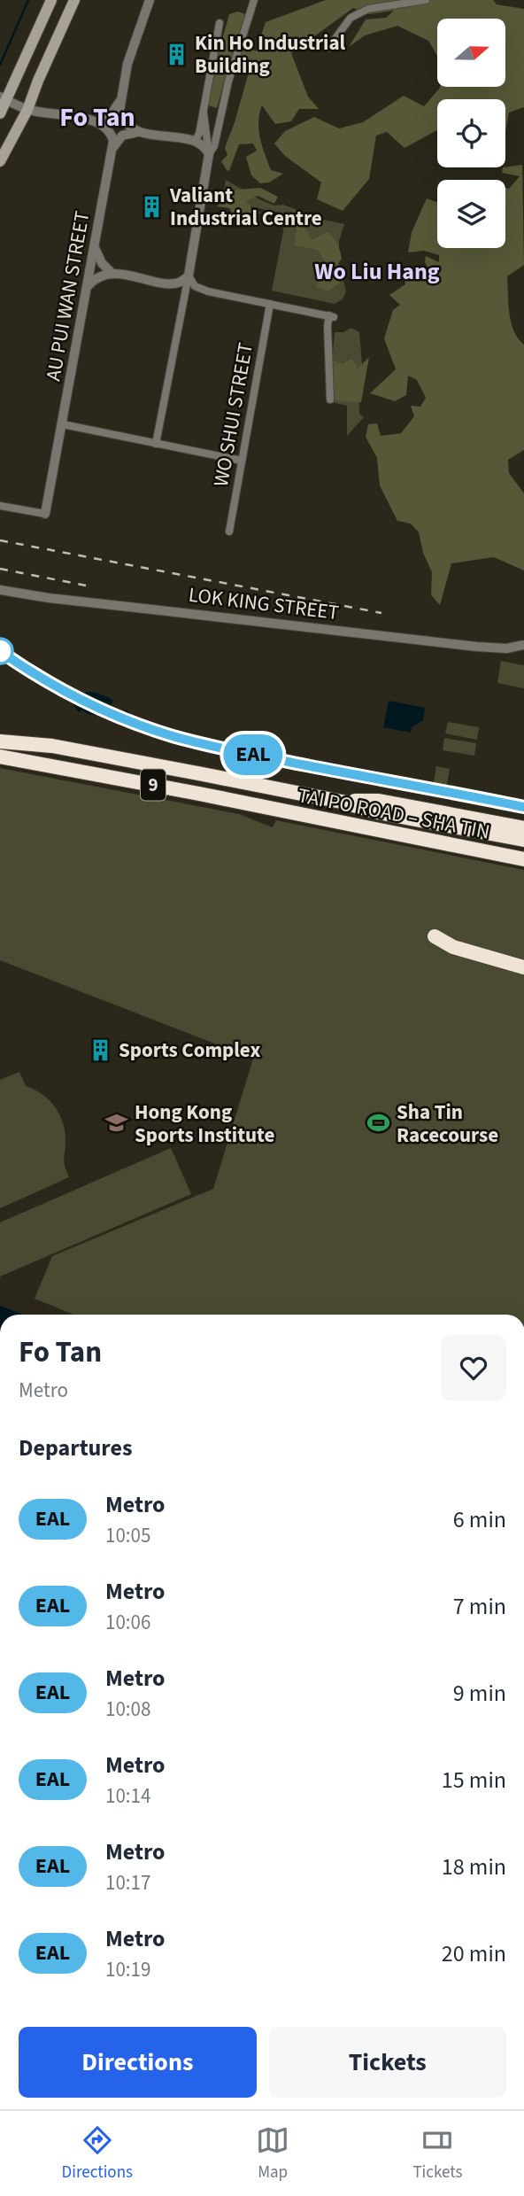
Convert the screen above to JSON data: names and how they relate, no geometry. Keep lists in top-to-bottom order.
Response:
{
  "streets": {
    "highway": ["9", "TAI PO ROAD – SHA TIN"],
    "street": ["AU PUI WAN STREET", "WO SHUI STREET", "LOK KING STREET"]
  },
  "districts": ["Fo Tan", "Wo Liu Hang"],
  "places": {
    "building": ["Kin Ho Industrial Building", "Valiant Industrial Centre", "Sports Complex"],
    "school or university": ["Hong Kong Sports Institute"],
    "sports": ["Sha Tin Racecourse"]
  },
  "lines": ["metro line EAL"],
  "north": "right",
  "page": {
    "on_map": "EAL",
    "heading": [
      ["Fo Tan", "Metro"],
      "Departures"
    ],
    "list": [
      {
        "mark": "EAL",
        "name": "Metro",
        "note": "10:05",
        "value": "6 min"
      },
      {
        "mark": "EAL",
        "name": "Metro",
        "note": "10:06",
        "value": "7 min"
      },
      {
        "mark": "EAL",
        "name": "Metro",
        "note": "10:08",
        "value": "9 min"
      },
      {
        "mark": "EAL",
        "name": "Metro",
        "note": "10:14",
        "value": "15 min"
      },
      {
        "mark": "EAL",
        "name": "Metro",
        "note": "10:17",
        "value": "18 min"
      },
      {
        "mark": "EAL",
        "name": "Metro",
        "note": "10:19",
        "value": "20 min"
      }
    ],
    "buttons": ["Directions", "Tickets"],
    "tabs": ["Directions", "Map", "Tickets"]
  }
}
